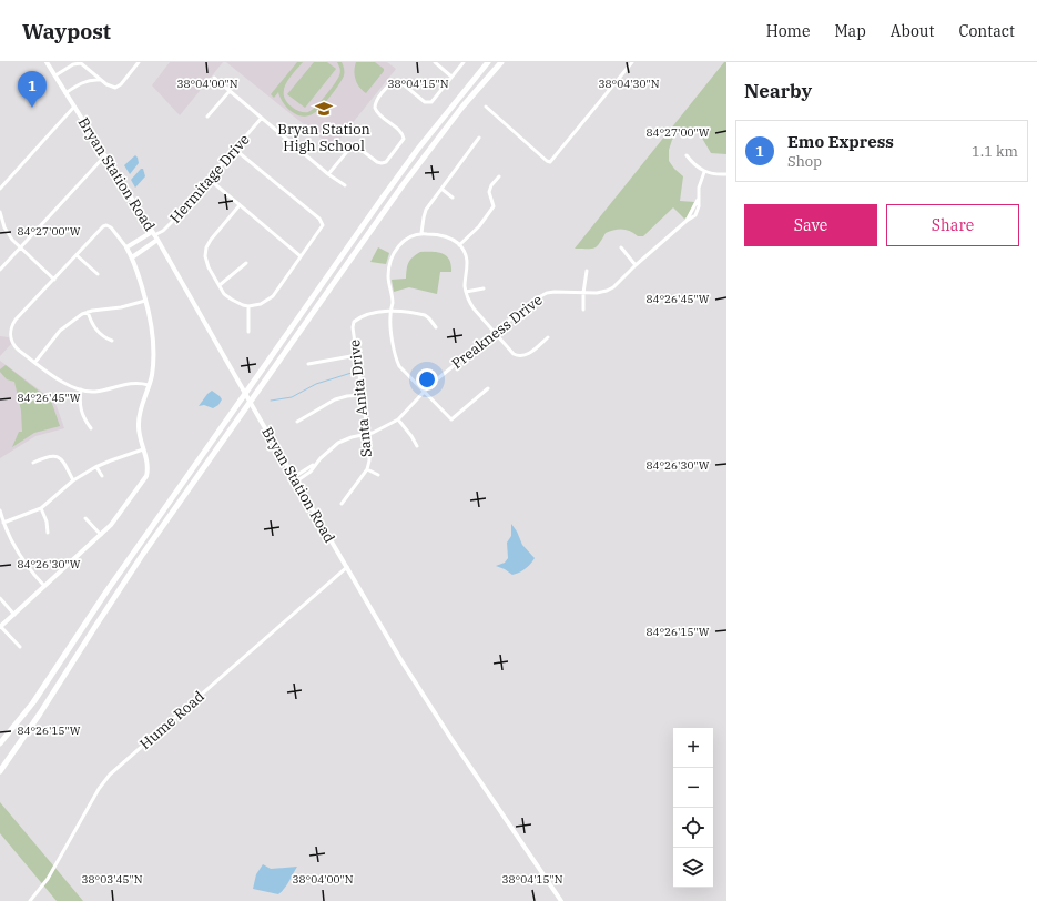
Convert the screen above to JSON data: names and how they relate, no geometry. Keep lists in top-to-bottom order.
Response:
{
  "streets": {
    "main road": ["Bryan Station Road"],
    "street": [
      "Hermitage Drive",
      "Preakness Drive",
      "Santa Anita Drive",
      "Hume Road"
    ]
  },
  "crossings": [
    ["Bryan Station Road", "Hermitage Drive"],
    ["Bryan Station Road", "Preakness Drive"],
    ["Bryan Station Road", "Hume Road"],
    ["Preakness Drive", "Santa Anita Drive"]
  ],
  "places": {
    "school or university": ["Bryan Station High School"]
  },
  "page": {
    "header": "Waypost",
    "nav": [
      "Home",
      "Map",
      "About",
      "Contact"
    ],
    "heading": "Nearby",
    "pins": "1",
    "list": [
      {
        "mark": "1",
        "name": "Emo Express",
        "note": "Shop",
        "value": "1.1 km"
      }
    ],
    "buttons": ["Save", "Share"],
    "map_buttons": ["+", "−"]
  },
  "coordinates": [
    "38°04'00\"N",
    "38°04'15\"N",
    "38°04'30\"N",
    "84°27'00\"W",
    "84°26'45\"W",
    "84°26'30\"W",
    "84°26'15\"W",
    "38°03'45\"N"
  ]
}
